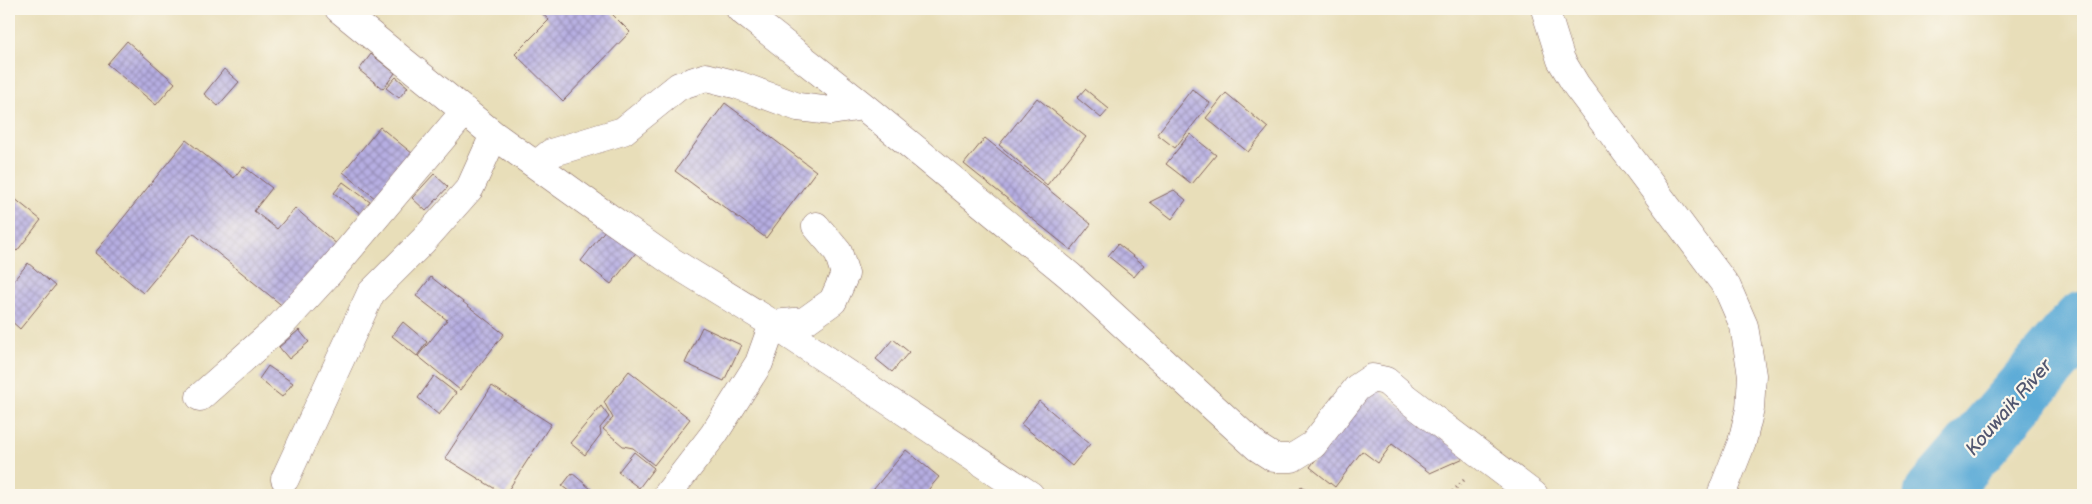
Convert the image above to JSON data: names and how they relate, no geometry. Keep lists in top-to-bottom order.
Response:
{
  "water": ["Kouwaik River"]
}
